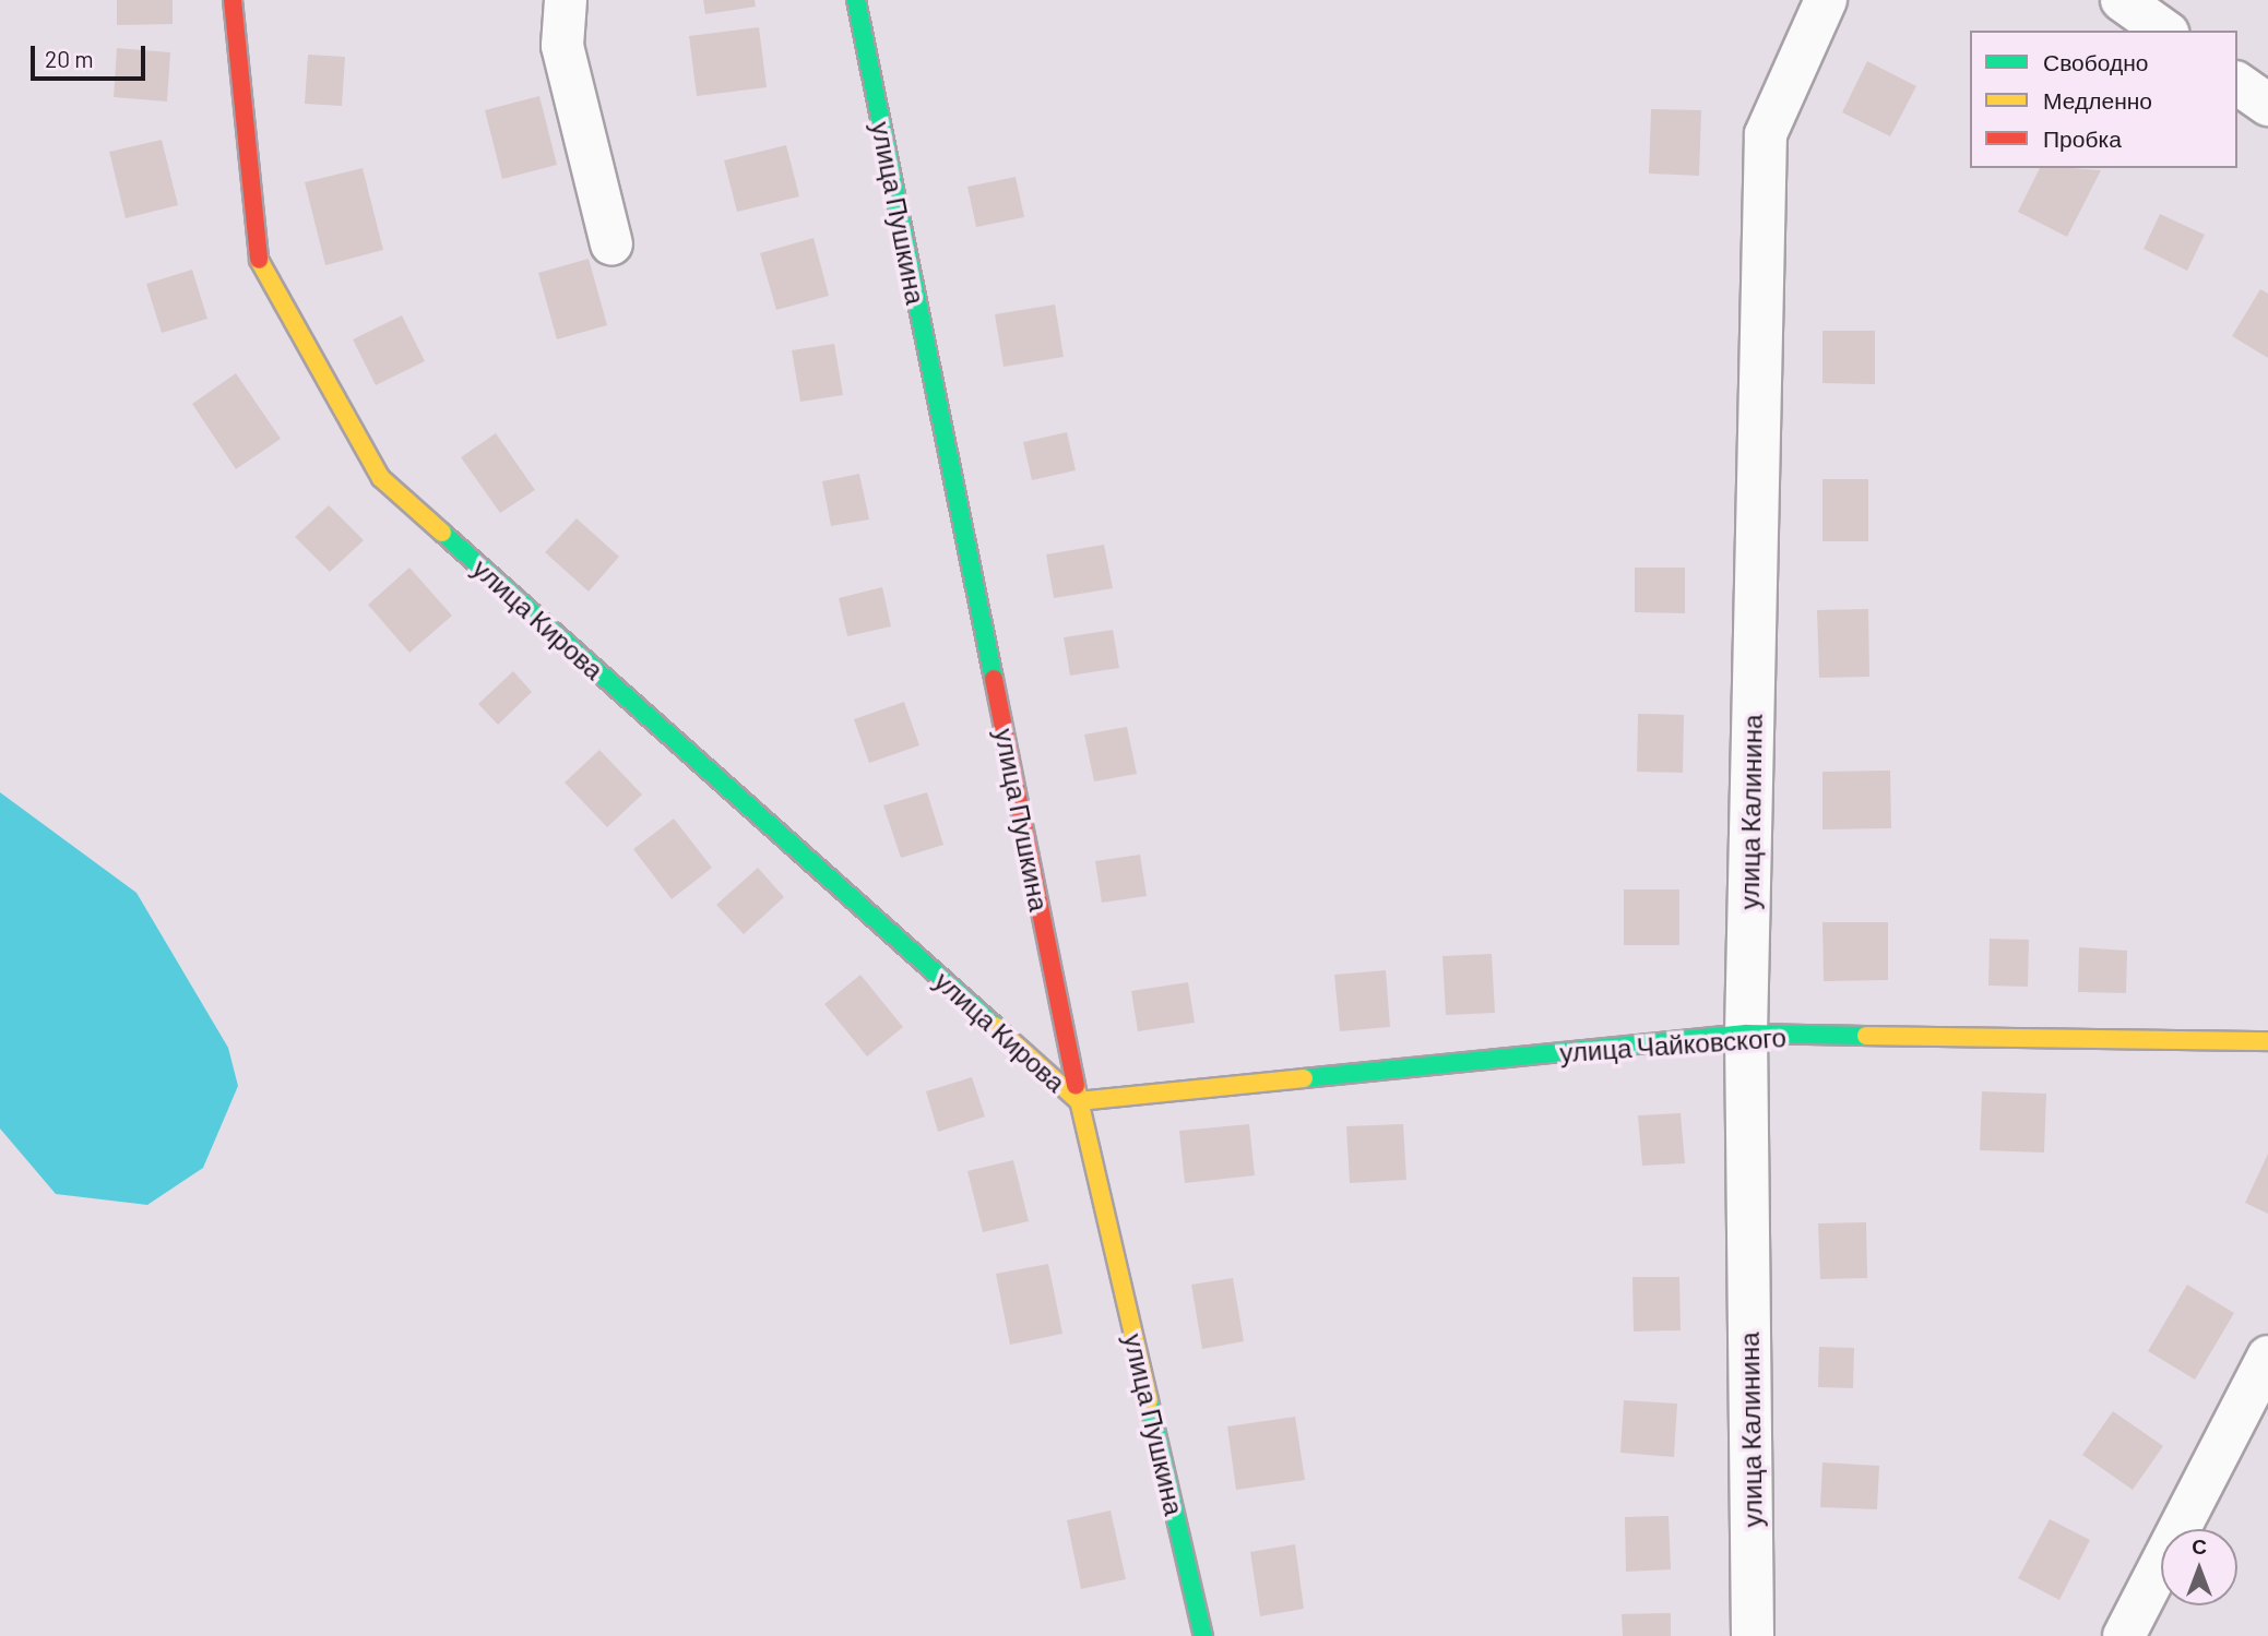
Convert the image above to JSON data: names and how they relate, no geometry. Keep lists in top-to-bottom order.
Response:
{
  "streets": {
    "street": [
      "улица Пушкина",
      "улица Кирова",
      "улица Калинина",
      "улица Чайковского"
    ]
  },
  "crossings": [
    ["улица Пушкина", "улица Кирова"],
    ["улица Пушкина", "улица Чайковского"],
    ["улица Кирова", "улица Чайковского"],
    ["улица Калинина", "улица Чайковского"]
  ],
  "legend": ["Свободно", "Медленно", "Пробка"],
  "scale_bar": "20 m",
  "north": "top"
}
